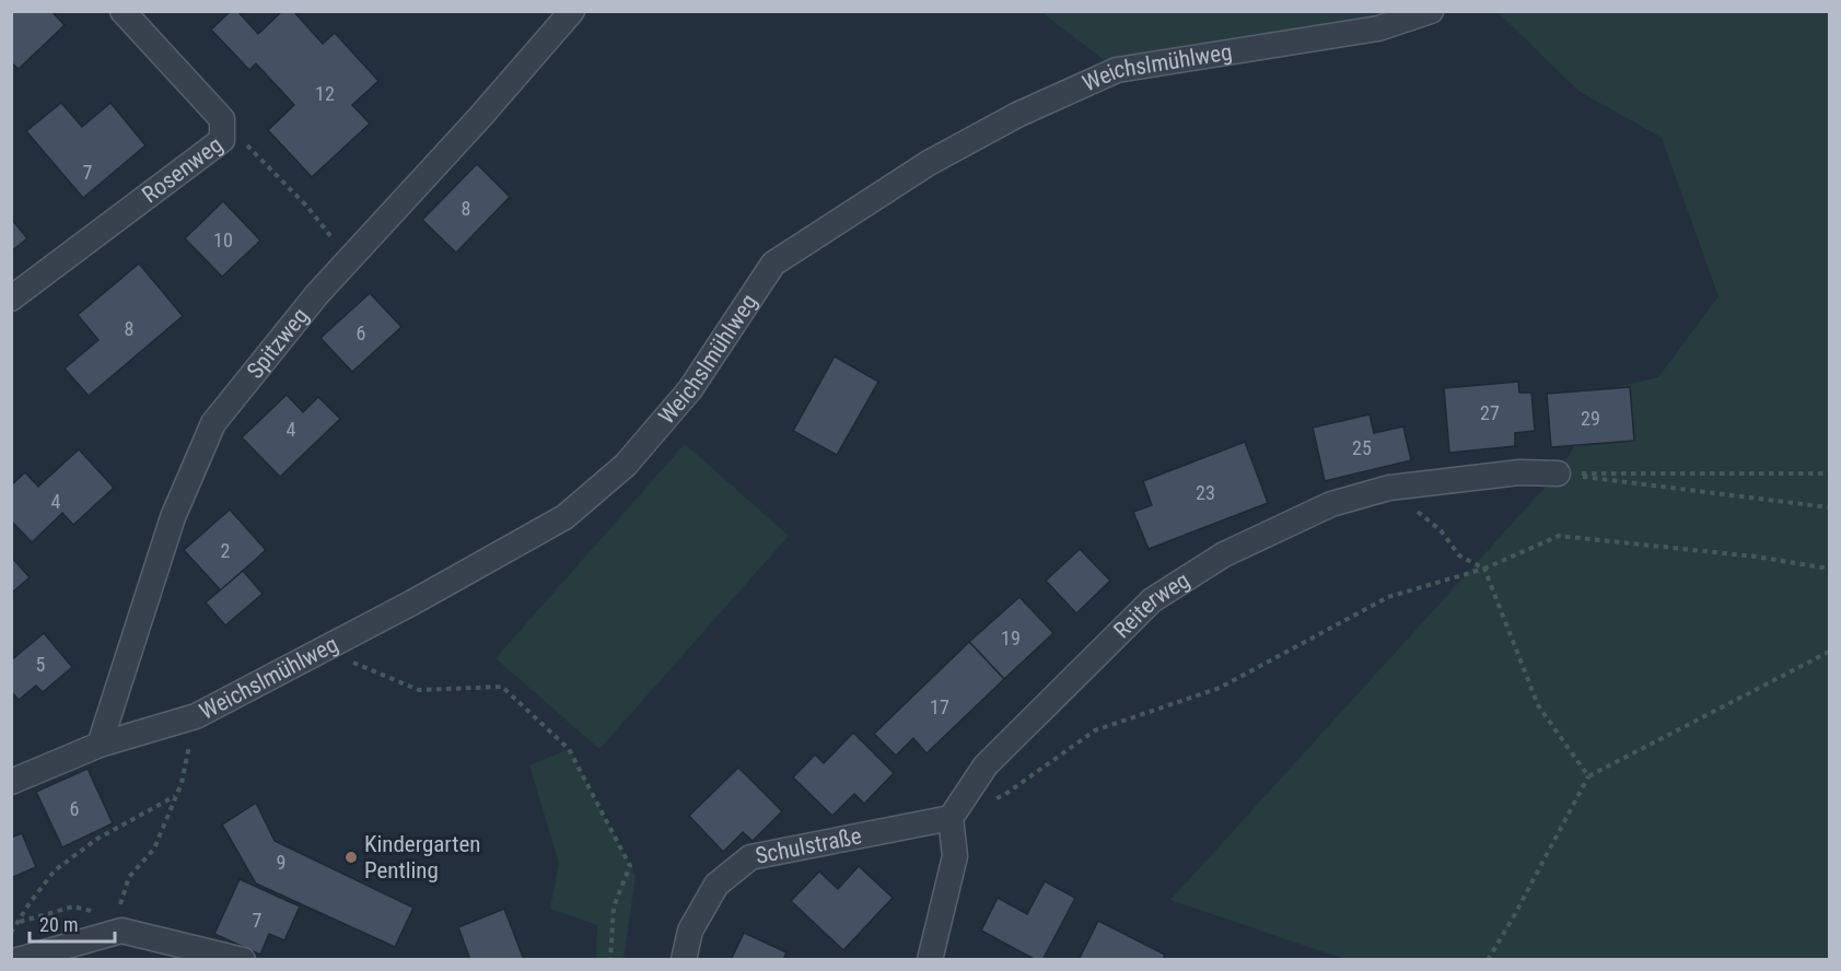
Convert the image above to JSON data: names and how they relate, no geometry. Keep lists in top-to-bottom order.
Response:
{
  "streets": {
    "street": [
      "Weichslmühlweg",
      "Rosenweg",
      "Spitzweg",
      "Reiterweg",
      "Schulstraße"
    ]
  },
  "crossings": [
    ["Weichslmühlweg", "Spitzweg"],
    ["Reiterweg", "Schulstraße"]
  ],
  "places": ["Kindergarten Pentling"],
  "house_numbers": [
    "12",
    "7",
    "8",
    "10",
    "8",
    "6",
    "27",
    "29",
    "4",
    "25",
    "23",
    "4",
    "2",
    "19",
    "5",
    "17",
    "6",
    "9",
    "7"
  ],
  "scale_bar": "20 m"
}
